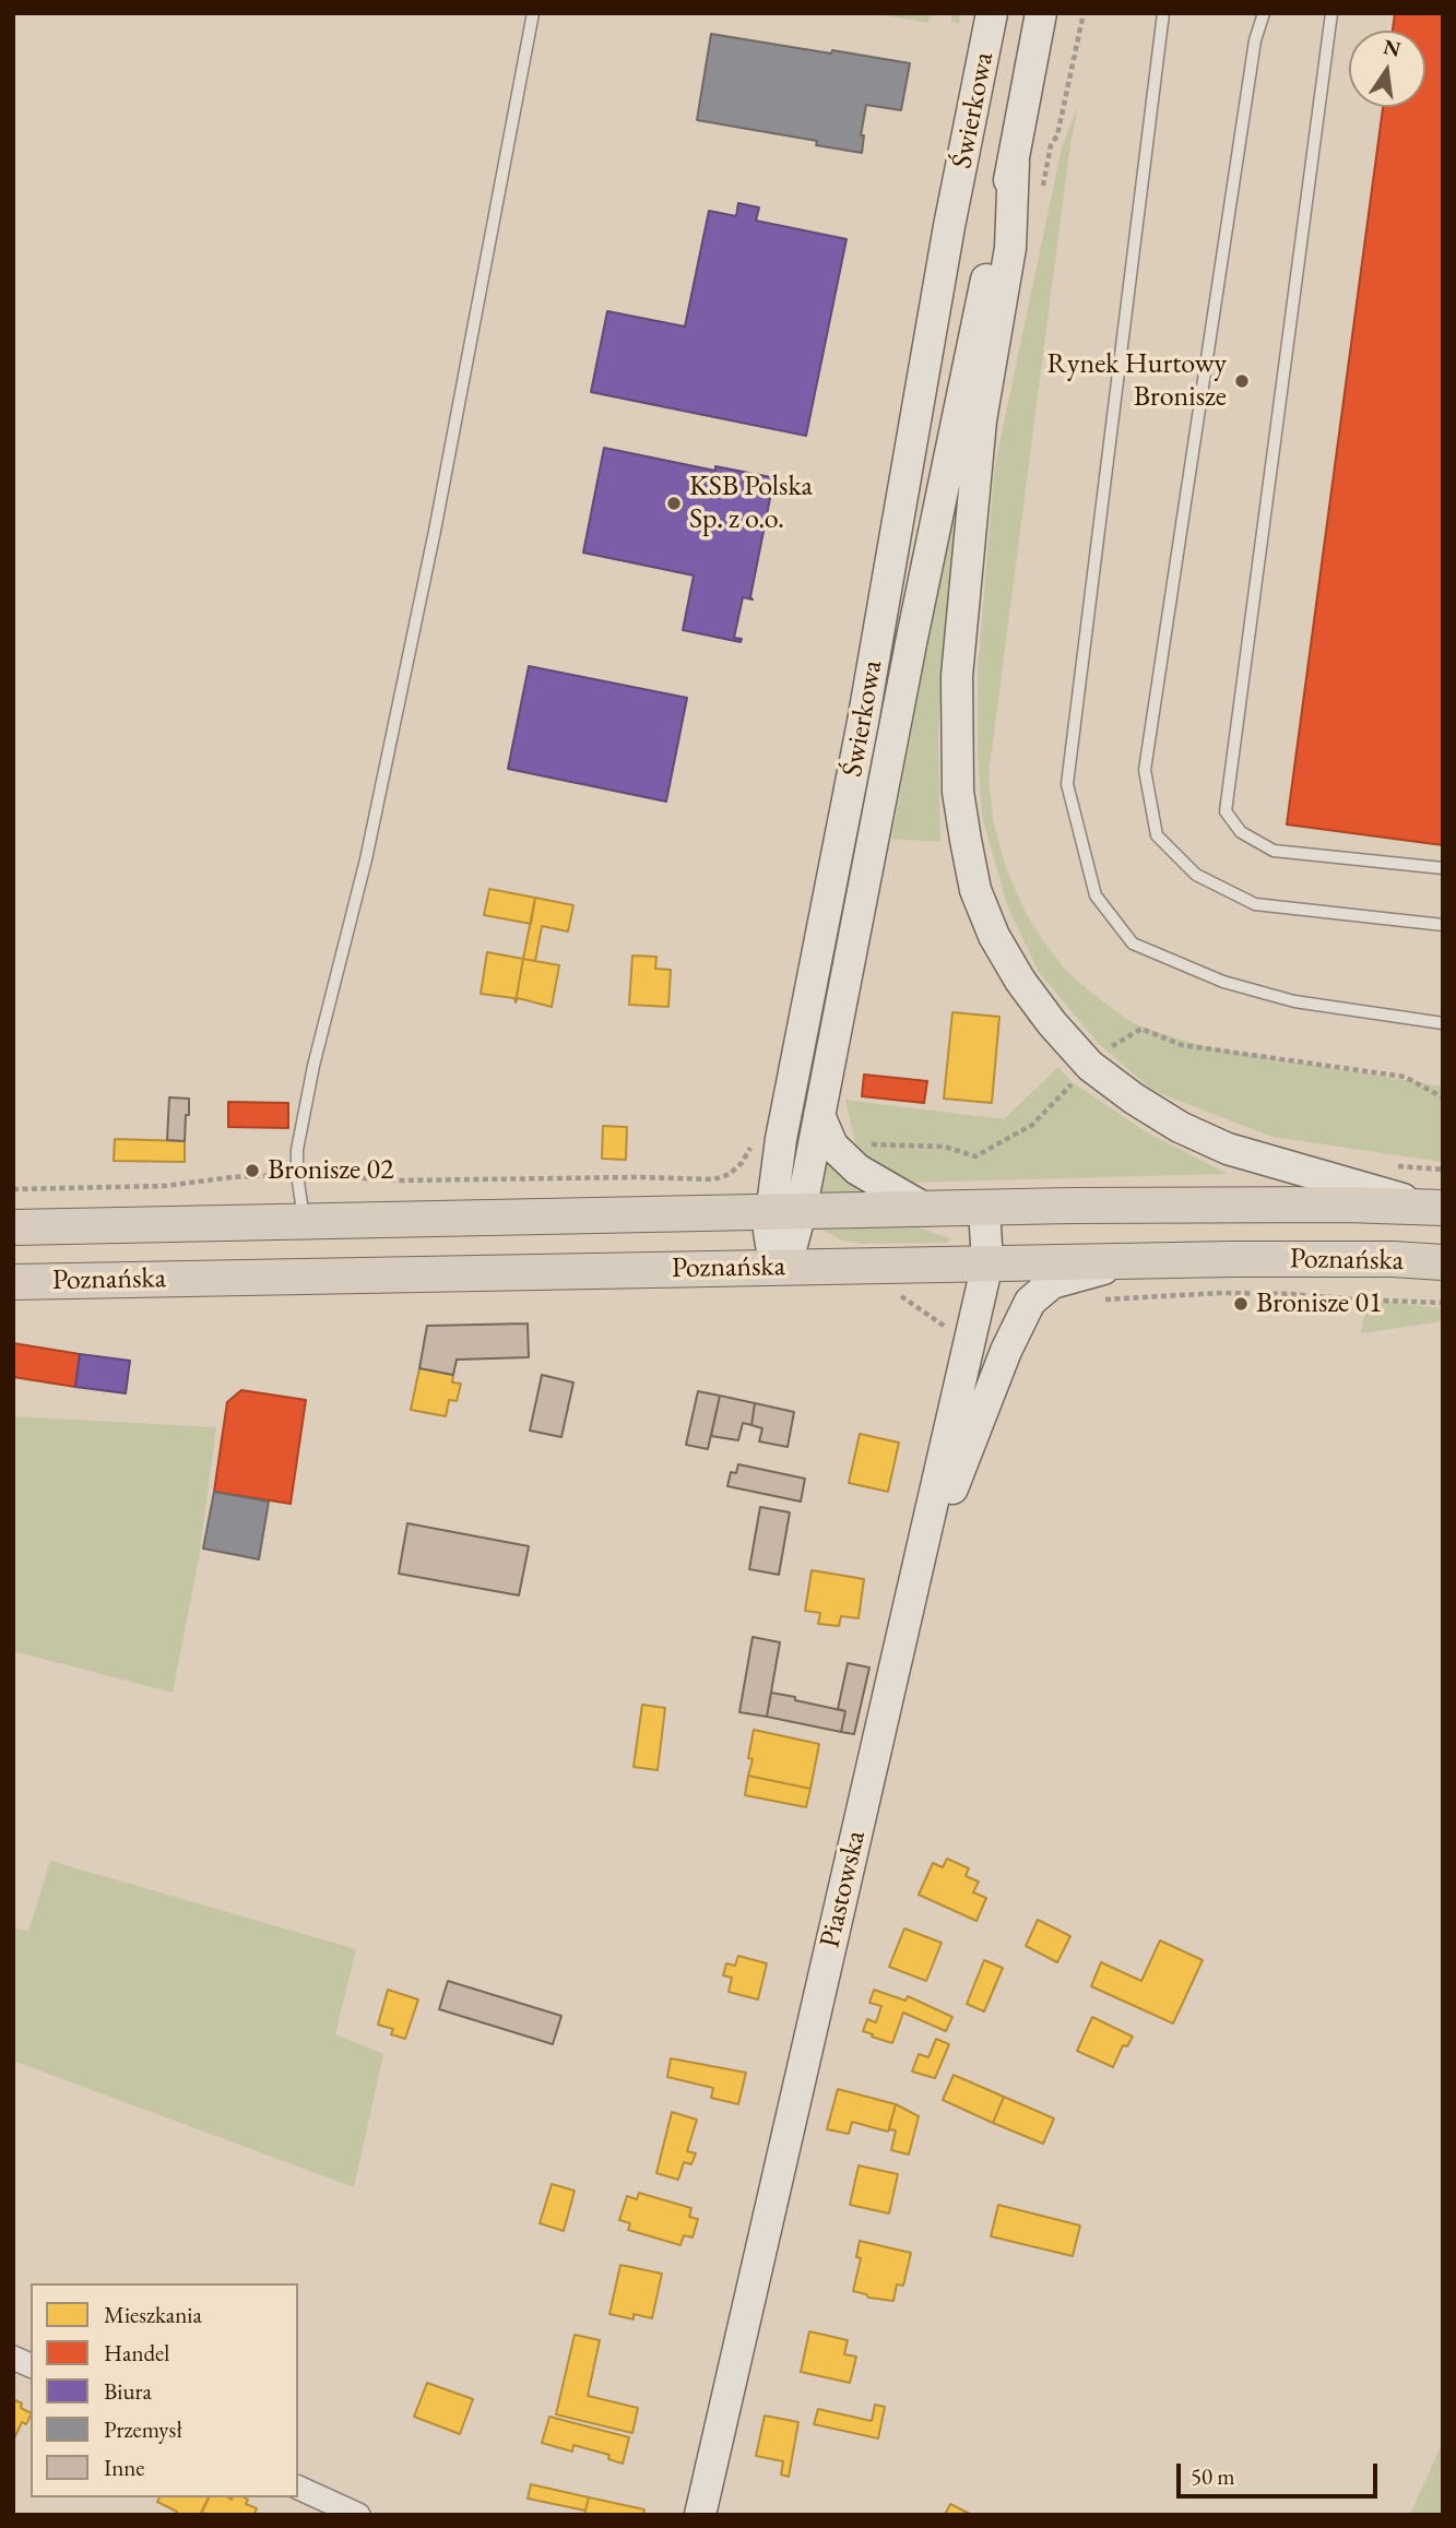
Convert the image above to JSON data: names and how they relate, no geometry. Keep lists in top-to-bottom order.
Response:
{
  "streets": {
    "main road": ["Poznańska"],
    "street": ["Świerkowa", "Piastowska"]
  },
  "crossings": [
    ["Świerkowa", "Poznańska"],
    ["Poznańska", "Piastowska"]
  ],
  "places": [
    "Rynek Hurtowy Bronisze",
    "KSB Polska Sp. z o.o.",
    "Bronisze 02",
    "Bronisze 01"
  ],
  "legend": [
    "Mieszkania",
    "Handel",
    "Biura",
    "Przemysł",
    "Inne"
  ],
  "scale_bar": "50 m",
  "north": "top"
}
